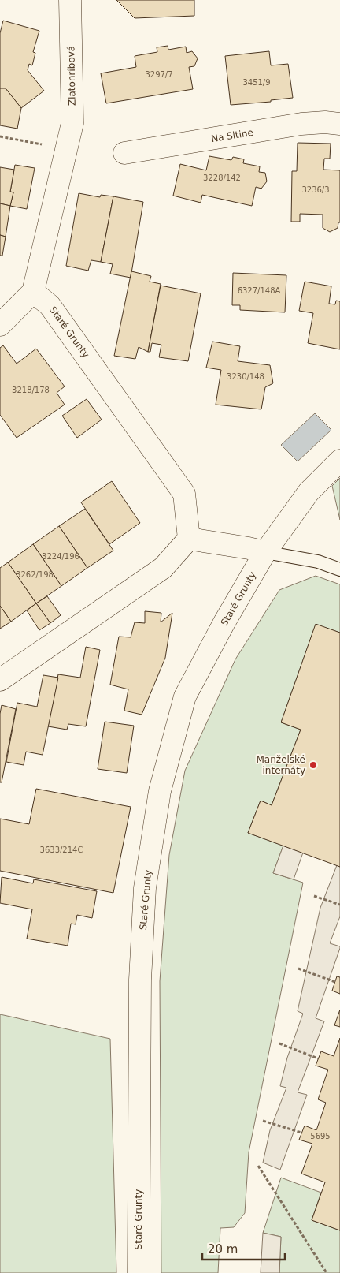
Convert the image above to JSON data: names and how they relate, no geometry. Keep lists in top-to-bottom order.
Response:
{
  "streets": {
    "street": ["Zlatohríbová", "Na Sitine", "Staré Grunty"]
  },
  "crossings": [
    ["Zlatohríbová", "Staré Grunty"]
  ],
  "places": ["Manželské internáty"],
  "house_numbers": [
    "3297/7",
    "3451/9",
    "3228/142",
    "3236/3",
    "6327/148A",
    "3230/148",
    "3218/178",
    "3224/196",
    "3262/198",
    "3633/214C",
    "5695"
  ],
  "scale_bar": "20 m"
}
